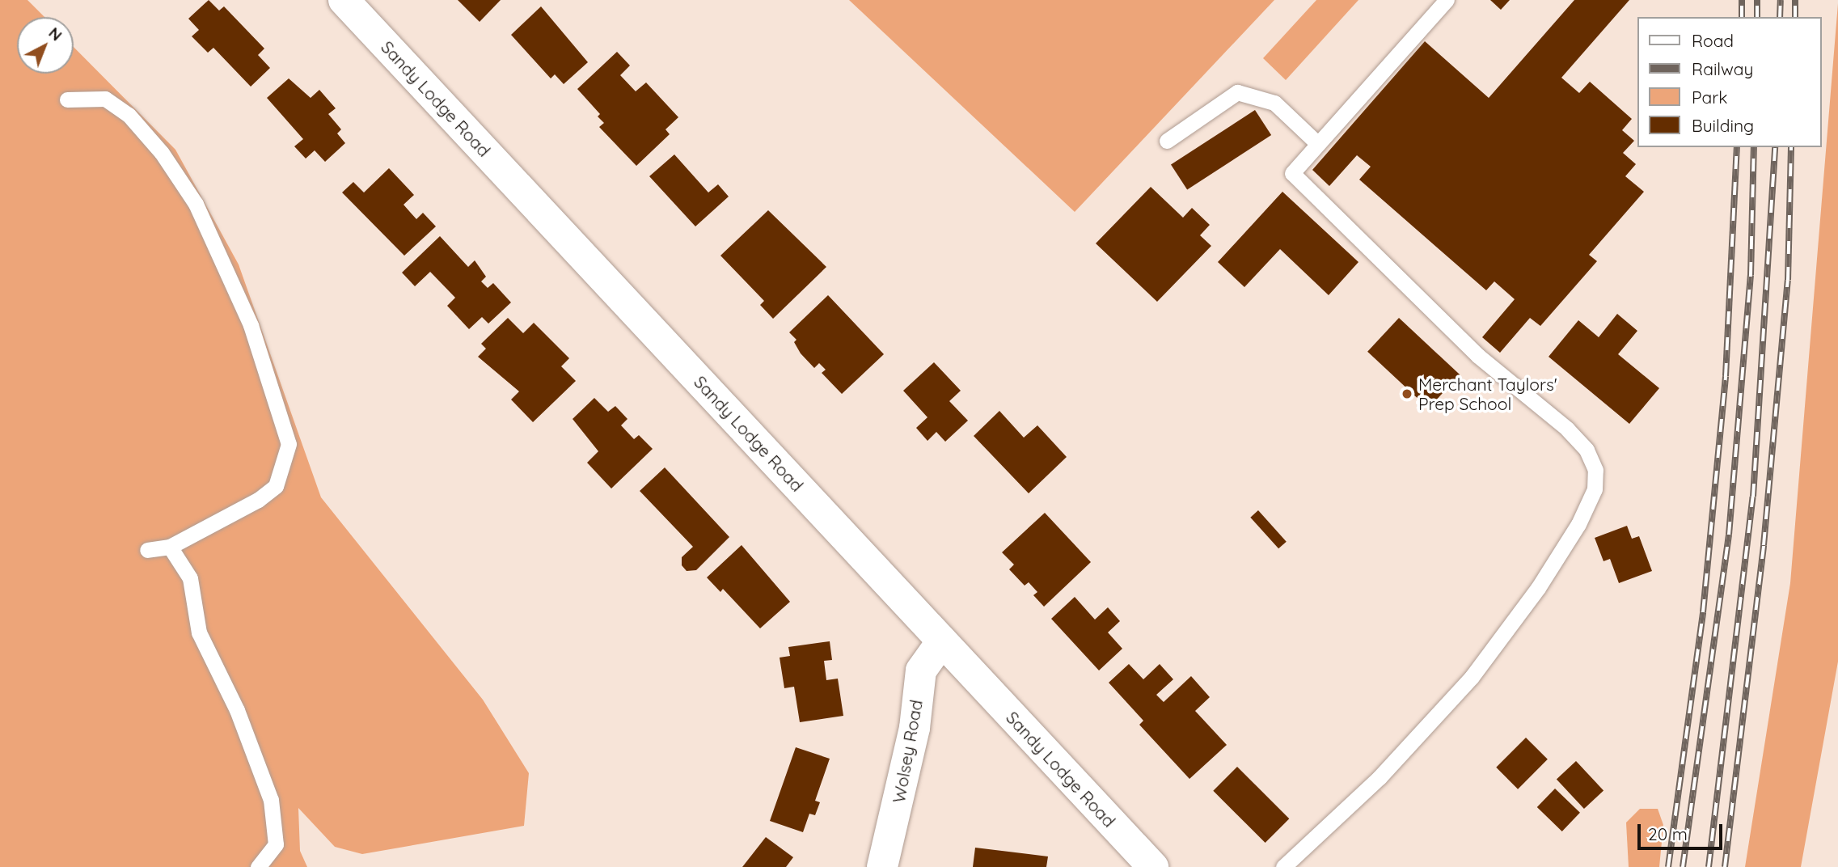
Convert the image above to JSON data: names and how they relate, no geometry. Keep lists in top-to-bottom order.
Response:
{
  "streets": {
    "street": ["Sandy Lodge Road", "Wolsey Road"]
  },
  "crossings": [
    ["Sandy Lodge Road", "Wolsey Road"]
  ],
  "places": ["Merchant Taylors' Prep School"],
  "legend": [
    "Road",
    "Railway",
    "Park",
    "Building"
  ],
  "scale_bar": "20 m",
  "north": "top right"
}
